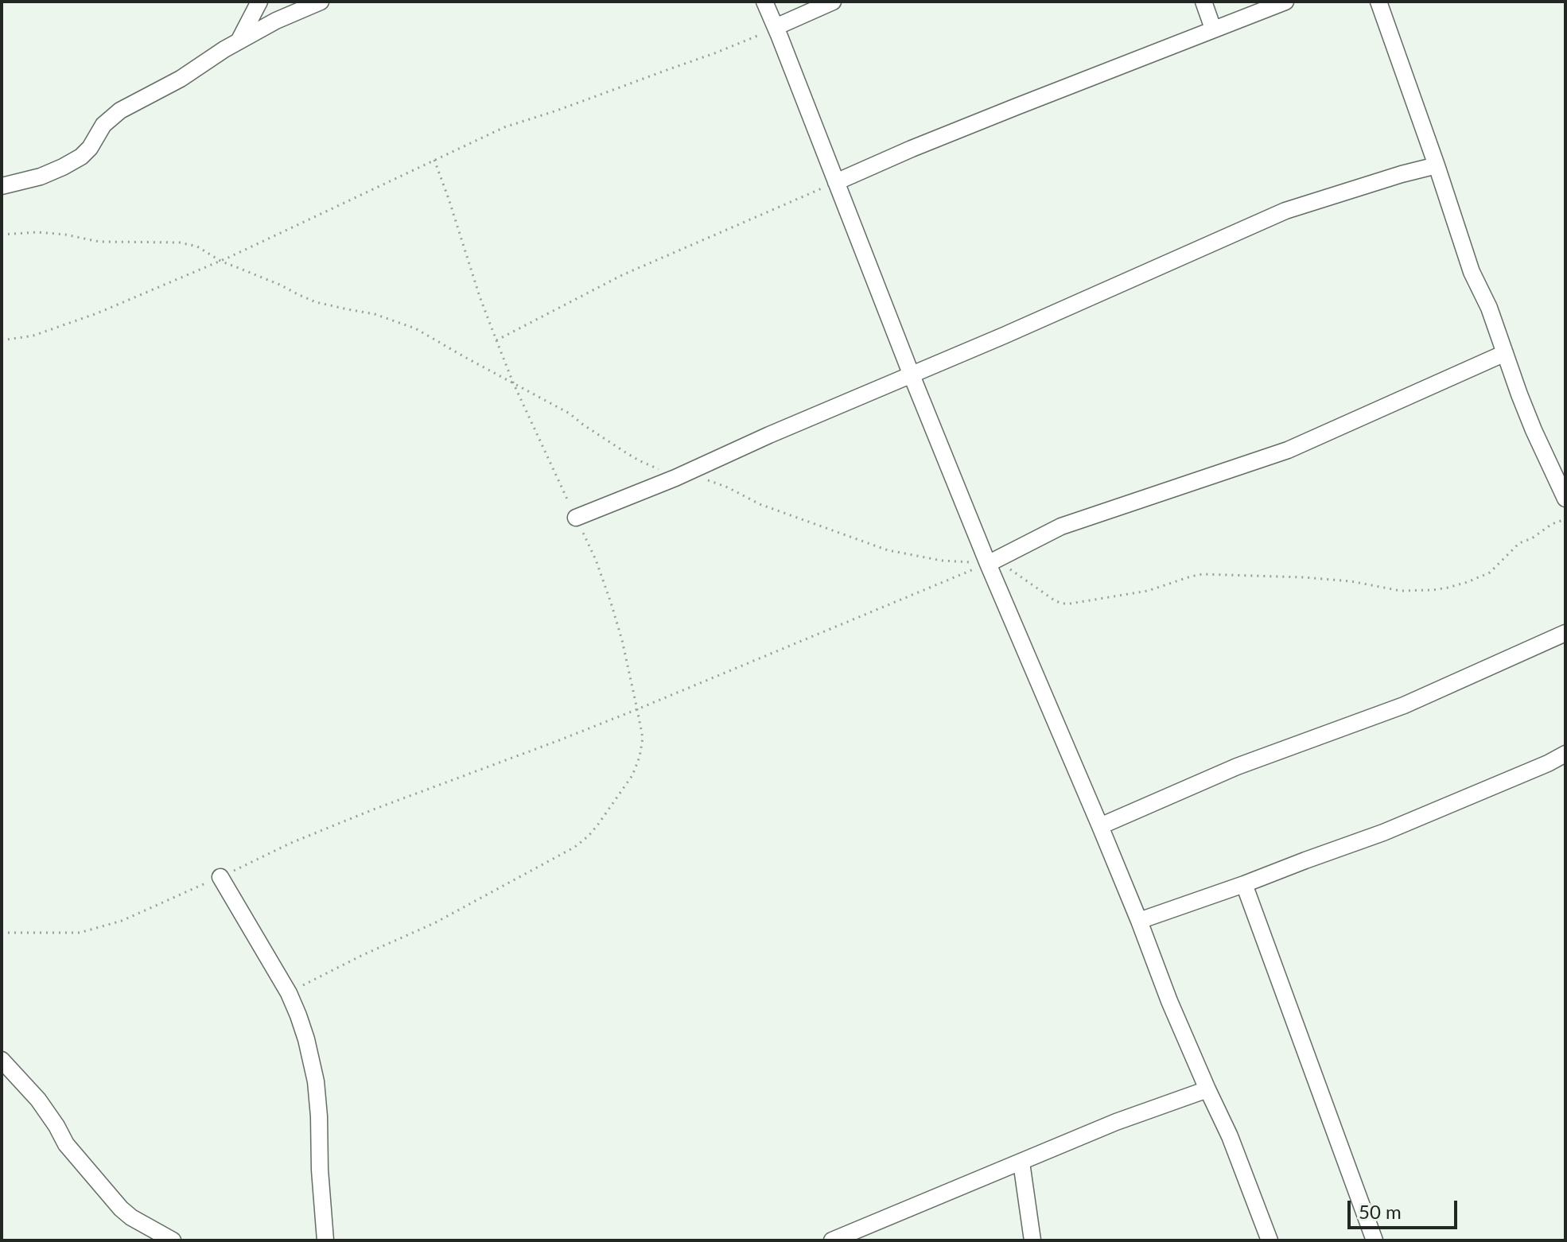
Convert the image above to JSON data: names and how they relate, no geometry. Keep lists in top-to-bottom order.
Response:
{
  "scale_bar": "50 m"
}
